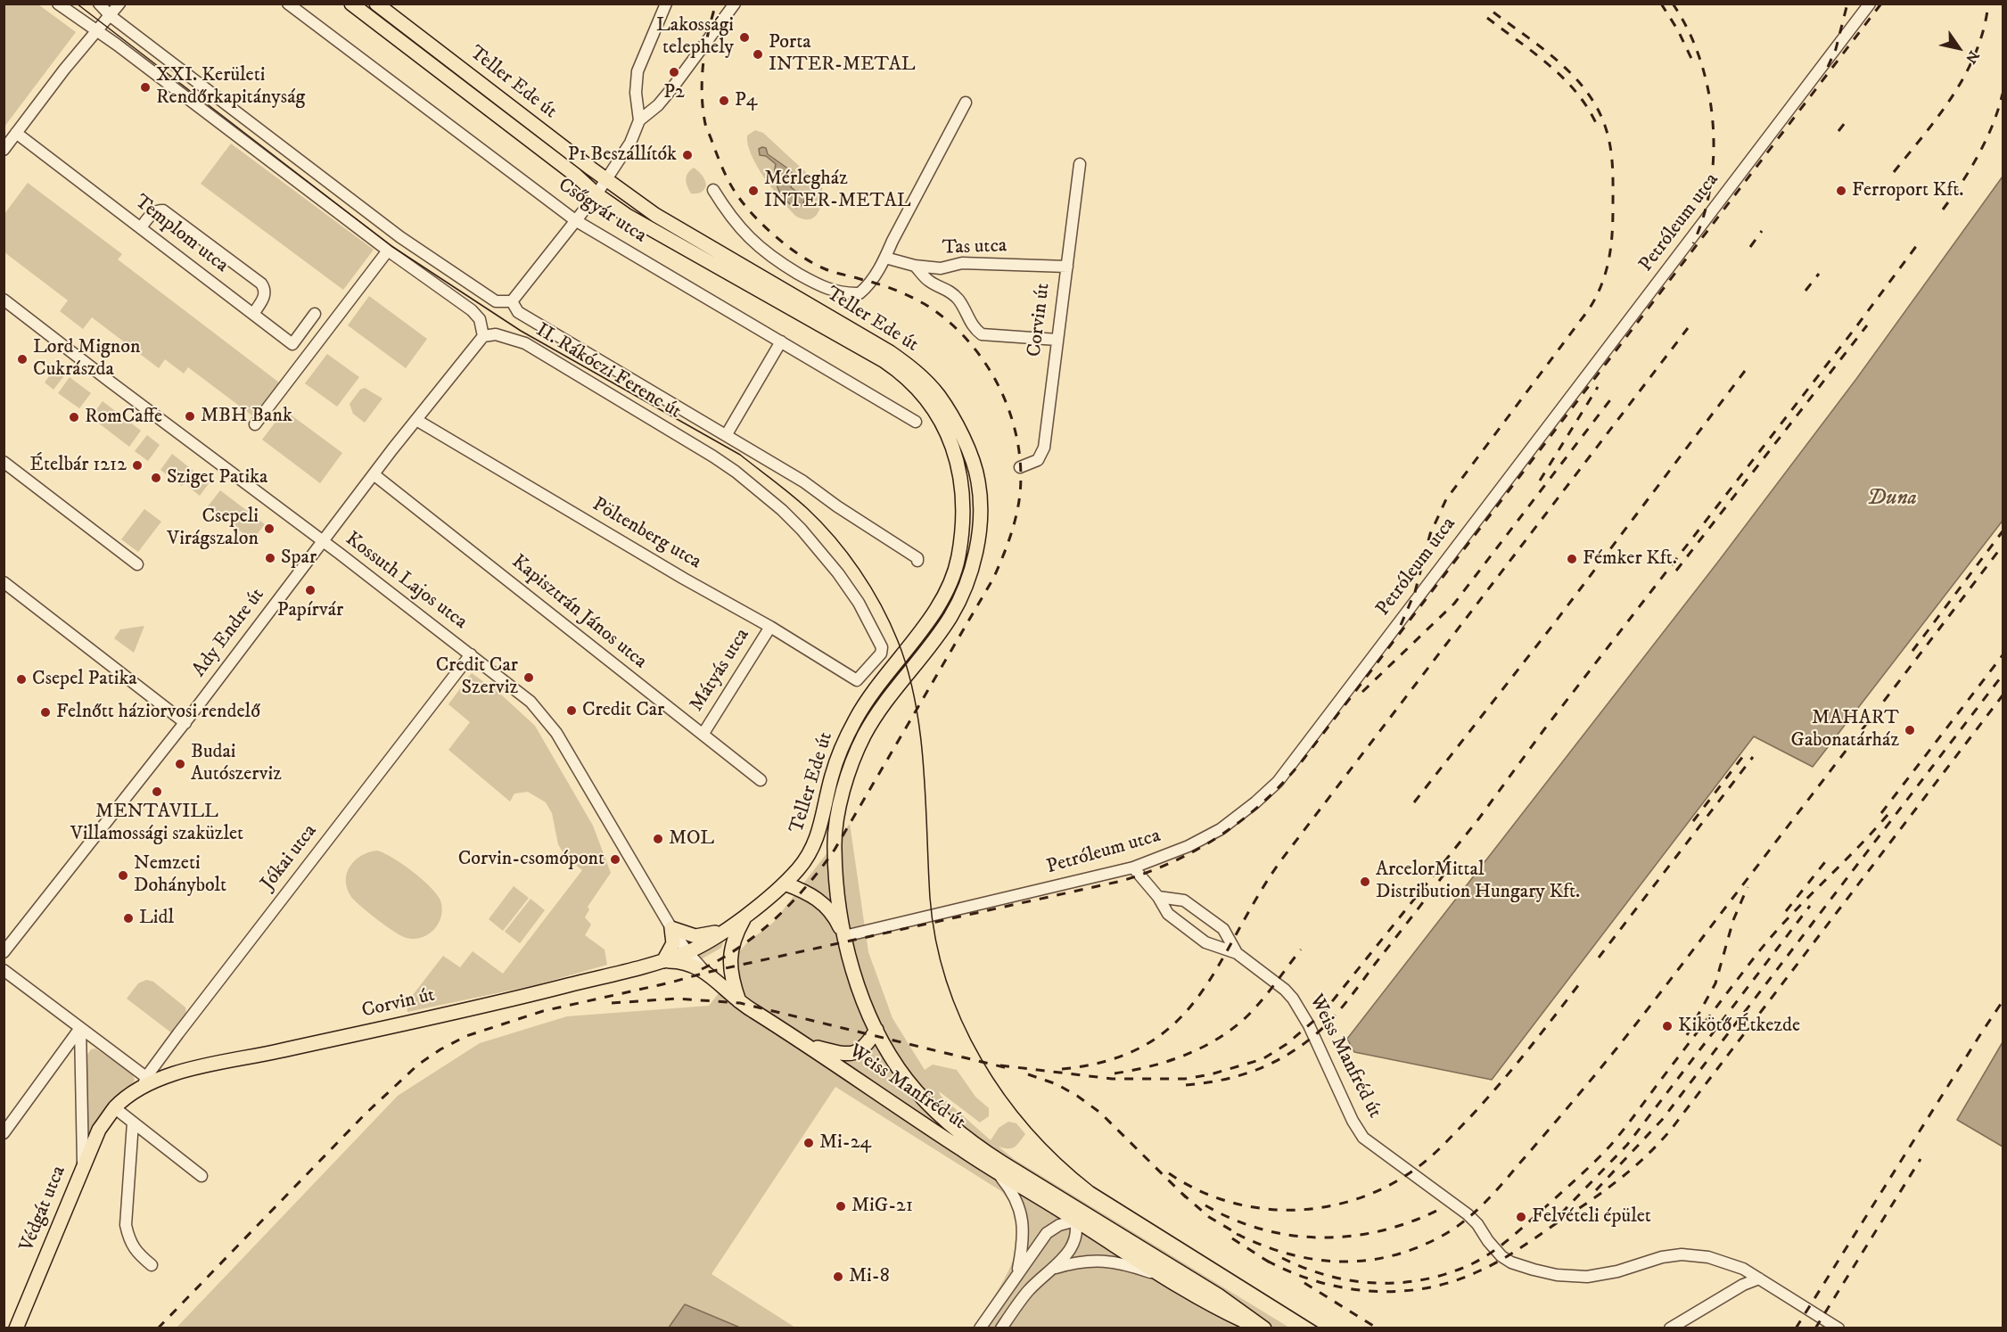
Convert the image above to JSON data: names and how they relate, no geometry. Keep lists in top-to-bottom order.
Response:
{
  "streets": {
    "main road": [
      "Teller Ede út",
      "Corvin út",
      "Weiss Manfréd út",
      "Védgát utca"
    ],
    "street": [
      "Csőgyár utca",
      "Petróleum utca",
      "Templom utca",
      "Tas utca",
      "II. Rákóczi Ferenc út",
      "Pöltenberg utca",
      "Kossuth Lajos utca",
      "Kapisztrán János utca",
      "Ady Endre út",
      "Mátyás utca",
      "Jókai utca"
    ]
  },
  "crossings": [
    ["Teller Ede út", "Petróleum utca"],
    ["Teller Ede út", "Weiss Manfréd út"],
    ["Petróleum utca", "Weiss Manfréd út"],
    ["Tas utca", "Corvin út"],
    ["Corvin út", "Jókai utca"],
    ["Corvin út", "Védgát utca"],
    ["II. Rákóczi Ferenc út", "Pöltenberg utca"],
    ["II. Rákóczi Ferenc út", "Ady Endre út"],
    ["Pöltenberg utca", "Ady Endre út"],
    ["Pöltenberg utca", "Mátyás utca"],
    ["Kossuth Lajos utca", "Ady Endre út"],
    ["Kossuth Lajos utca", "Jókai utca"],
    ["Kossuth Lajos utca", "Weiss Manfréd út"],
    ["Kapisztrán János utca", "Ady Endre út"],
    ["Kapisztrán János utca", "Mátyás utca"],
    ["Jókai utca", "Védgát utca"]
  ],
  "water": ["Duna"],
  "places": [
    "Lakossági telephely",
    "Porta INTER-METAL",
    "P2",
    "XXI. Kerületi Rendőrkapitányság",
    "P4",
    "P1 Beszállítók",
    "Mérlegház INTER-METAL",
    "Ferroport Kft.",
    "Lord Mignon Cukrászda",
    "MBH Bank",
    "RomCaffe",
    "Ételbár 1212",
    "Sziget Patika",
    "Csepeli Virágszalon",
    "Spar",
    "Fémker Kft.",
    "Papírvár",
    "Credit Car Szerviz",
    "Csepel Patika",
    "Credit Car",
    "Felnőtt háziorvosi rendelő",
    "MAHART Gabonatárház",
    "Budai Autószerviz",
    "MENTAVILL Villamossági szaküzlet",
    "MOL",
    "Corvin-csomópont",
    "Nemzeti Dohánybolt",
    "ArcelorMittal Distribution Hungary Kft.",
    "Lidl",
    "Kikötő Étkezde",
    "Mi-24",
    "MiG-21",
    "Felvételi épület",
    "Mi-8"
  ],
  "north": "bottom right"
}
